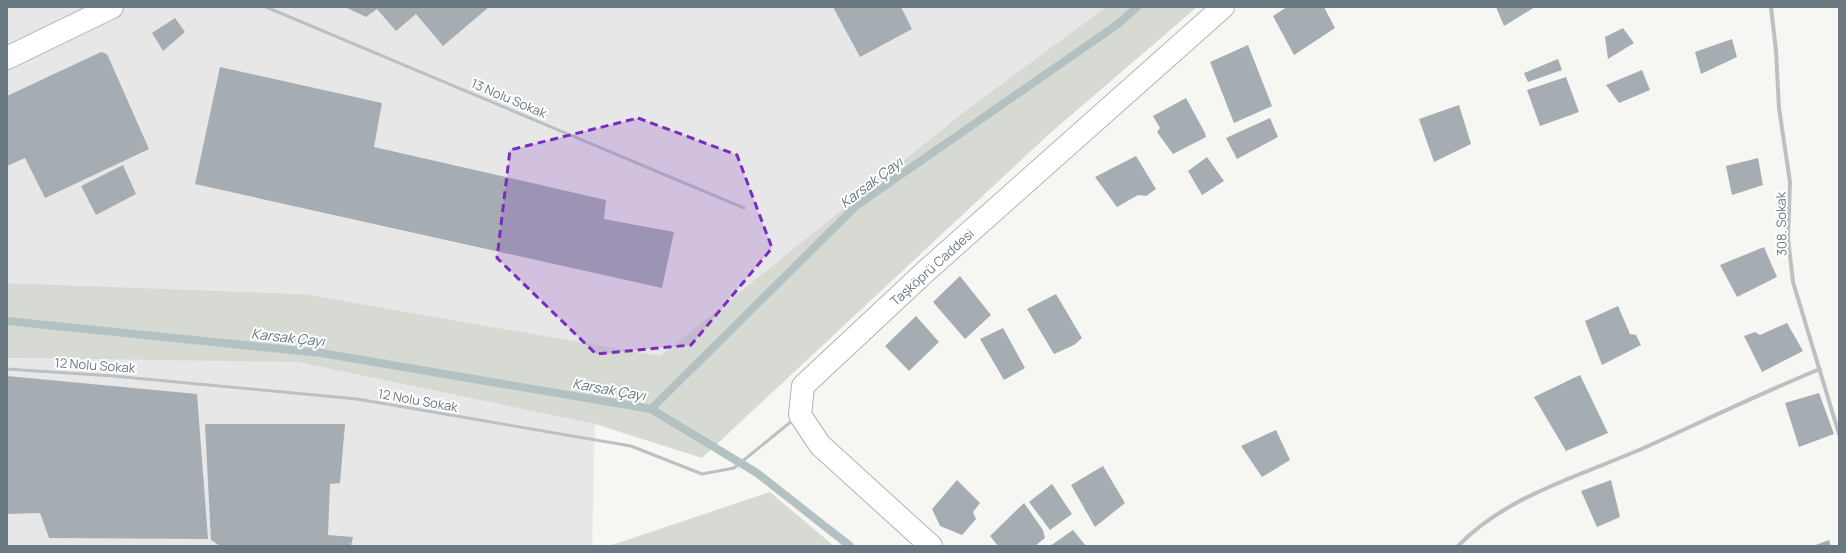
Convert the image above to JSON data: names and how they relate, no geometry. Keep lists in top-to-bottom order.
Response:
{
  "streets": {
    "street": ["308. Sokak", "Taşköprü Caddesi"],
    "lane": ["13 Nolu Sokak", "12 Nolu Sokak"]
  },
  "crossings": [
    ["Taşköprü Caddesi", "12 Nolu Sokak"]
  ],
  "water": ["Karsak Çayı"]
}
